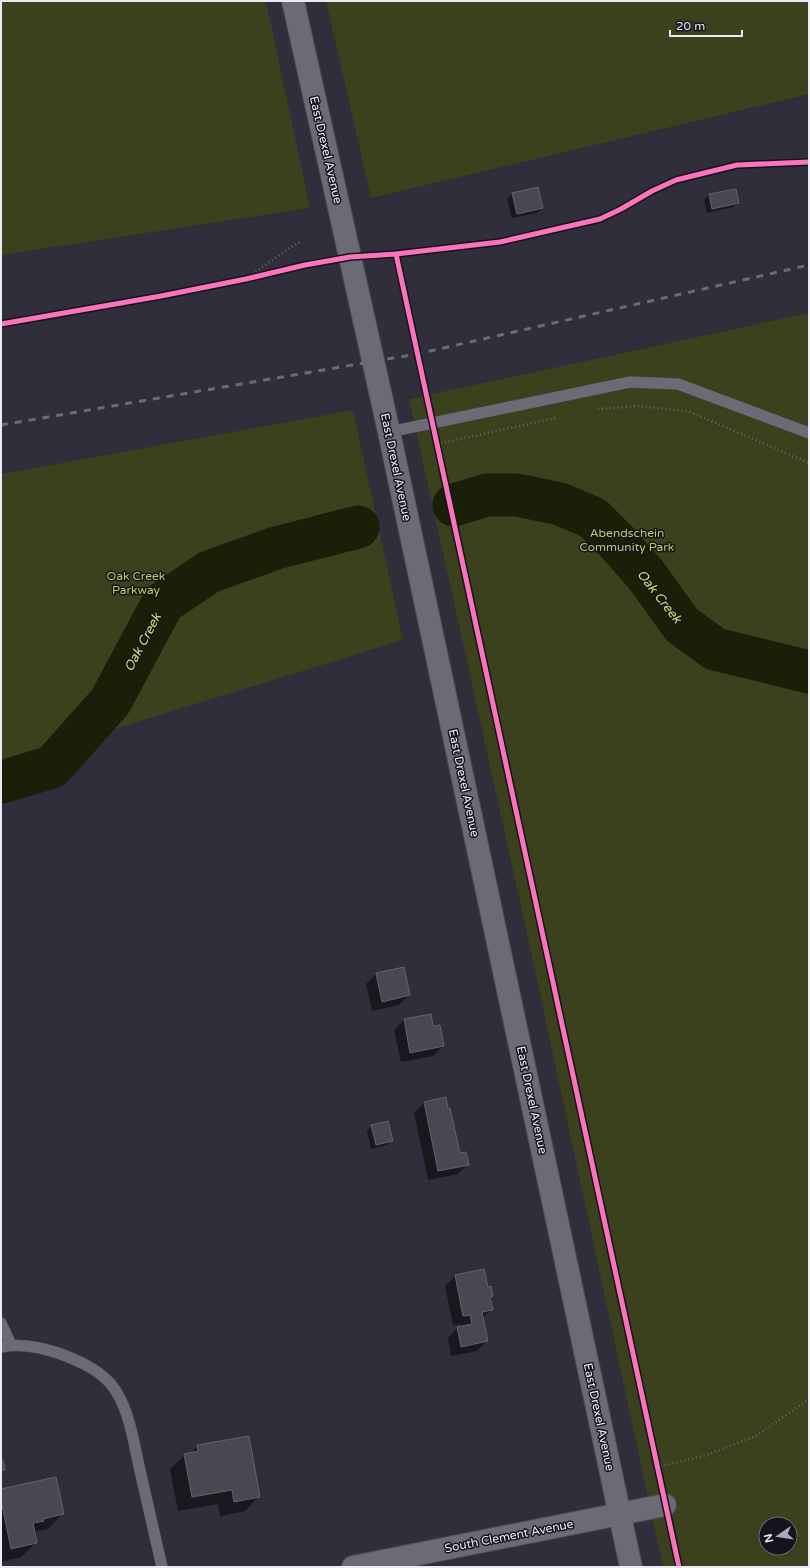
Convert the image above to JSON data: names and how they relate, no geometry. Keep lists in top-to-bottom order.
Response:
{
  "streets": {
    "street": ["East Drexel Avenue", "South Clement Avenue"]
  },
  "crossings": [
    ["East Drexel Avenue", "South Clement Avenue"]
  ],
  "water": ["Oak Creek"],
  "parks": ["Abendschein Community Park", "Oak Creek Parkway"],
  "scale_bar": "20 m",
  "north": "left"
}
